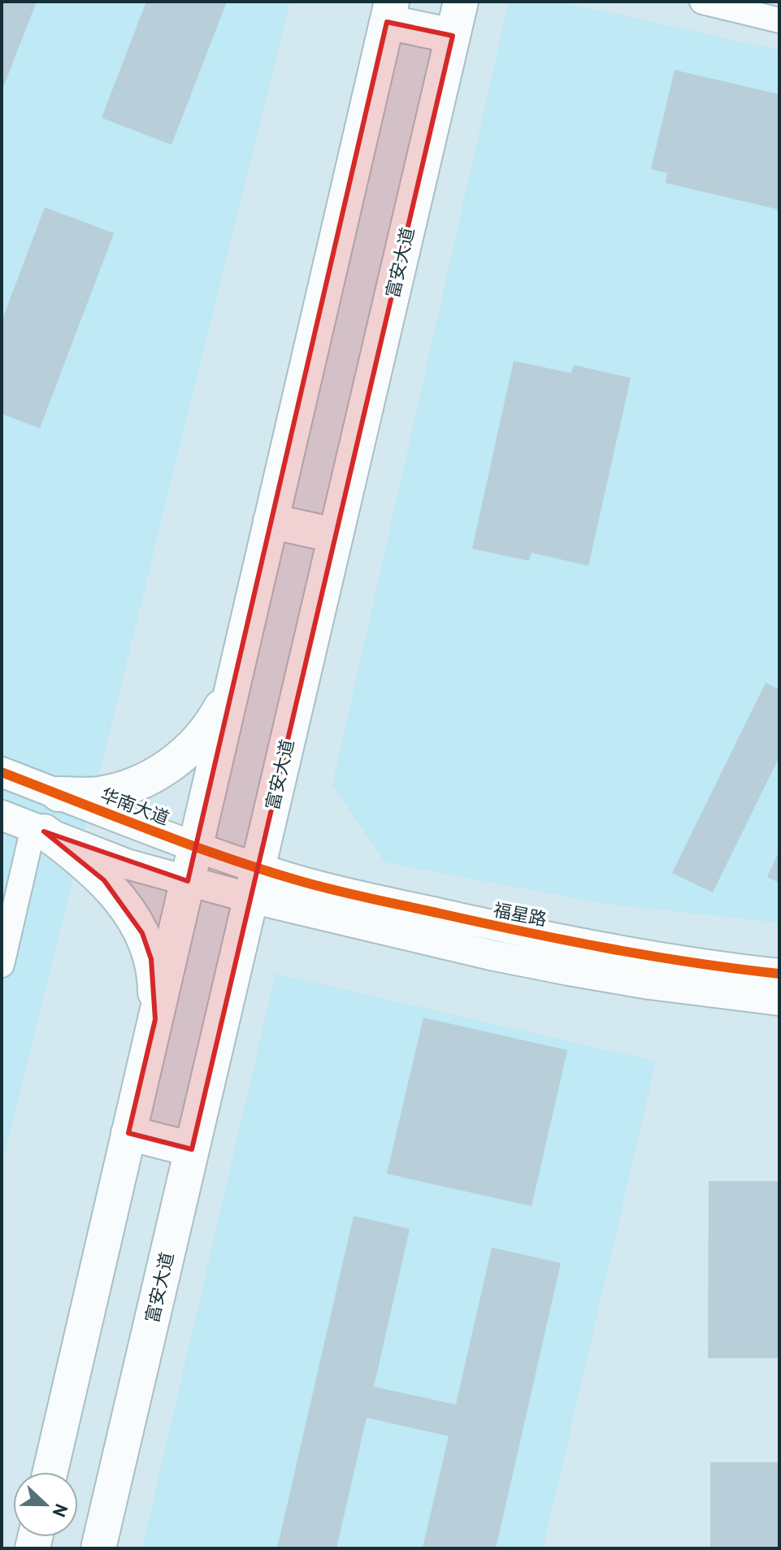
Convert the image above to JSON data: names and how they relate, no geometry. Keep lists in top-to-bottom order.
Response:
{
  "streets": {
    "main road": ["富安大道"],
    "street": ["华南大道", "福星路"]
  },
  "crossings": [
    ["富安大道", "华南大道"],
    ["富安大道", "福星路"],
    ["华南大道", "福星路"]
  ],
  "north": "right"
}
